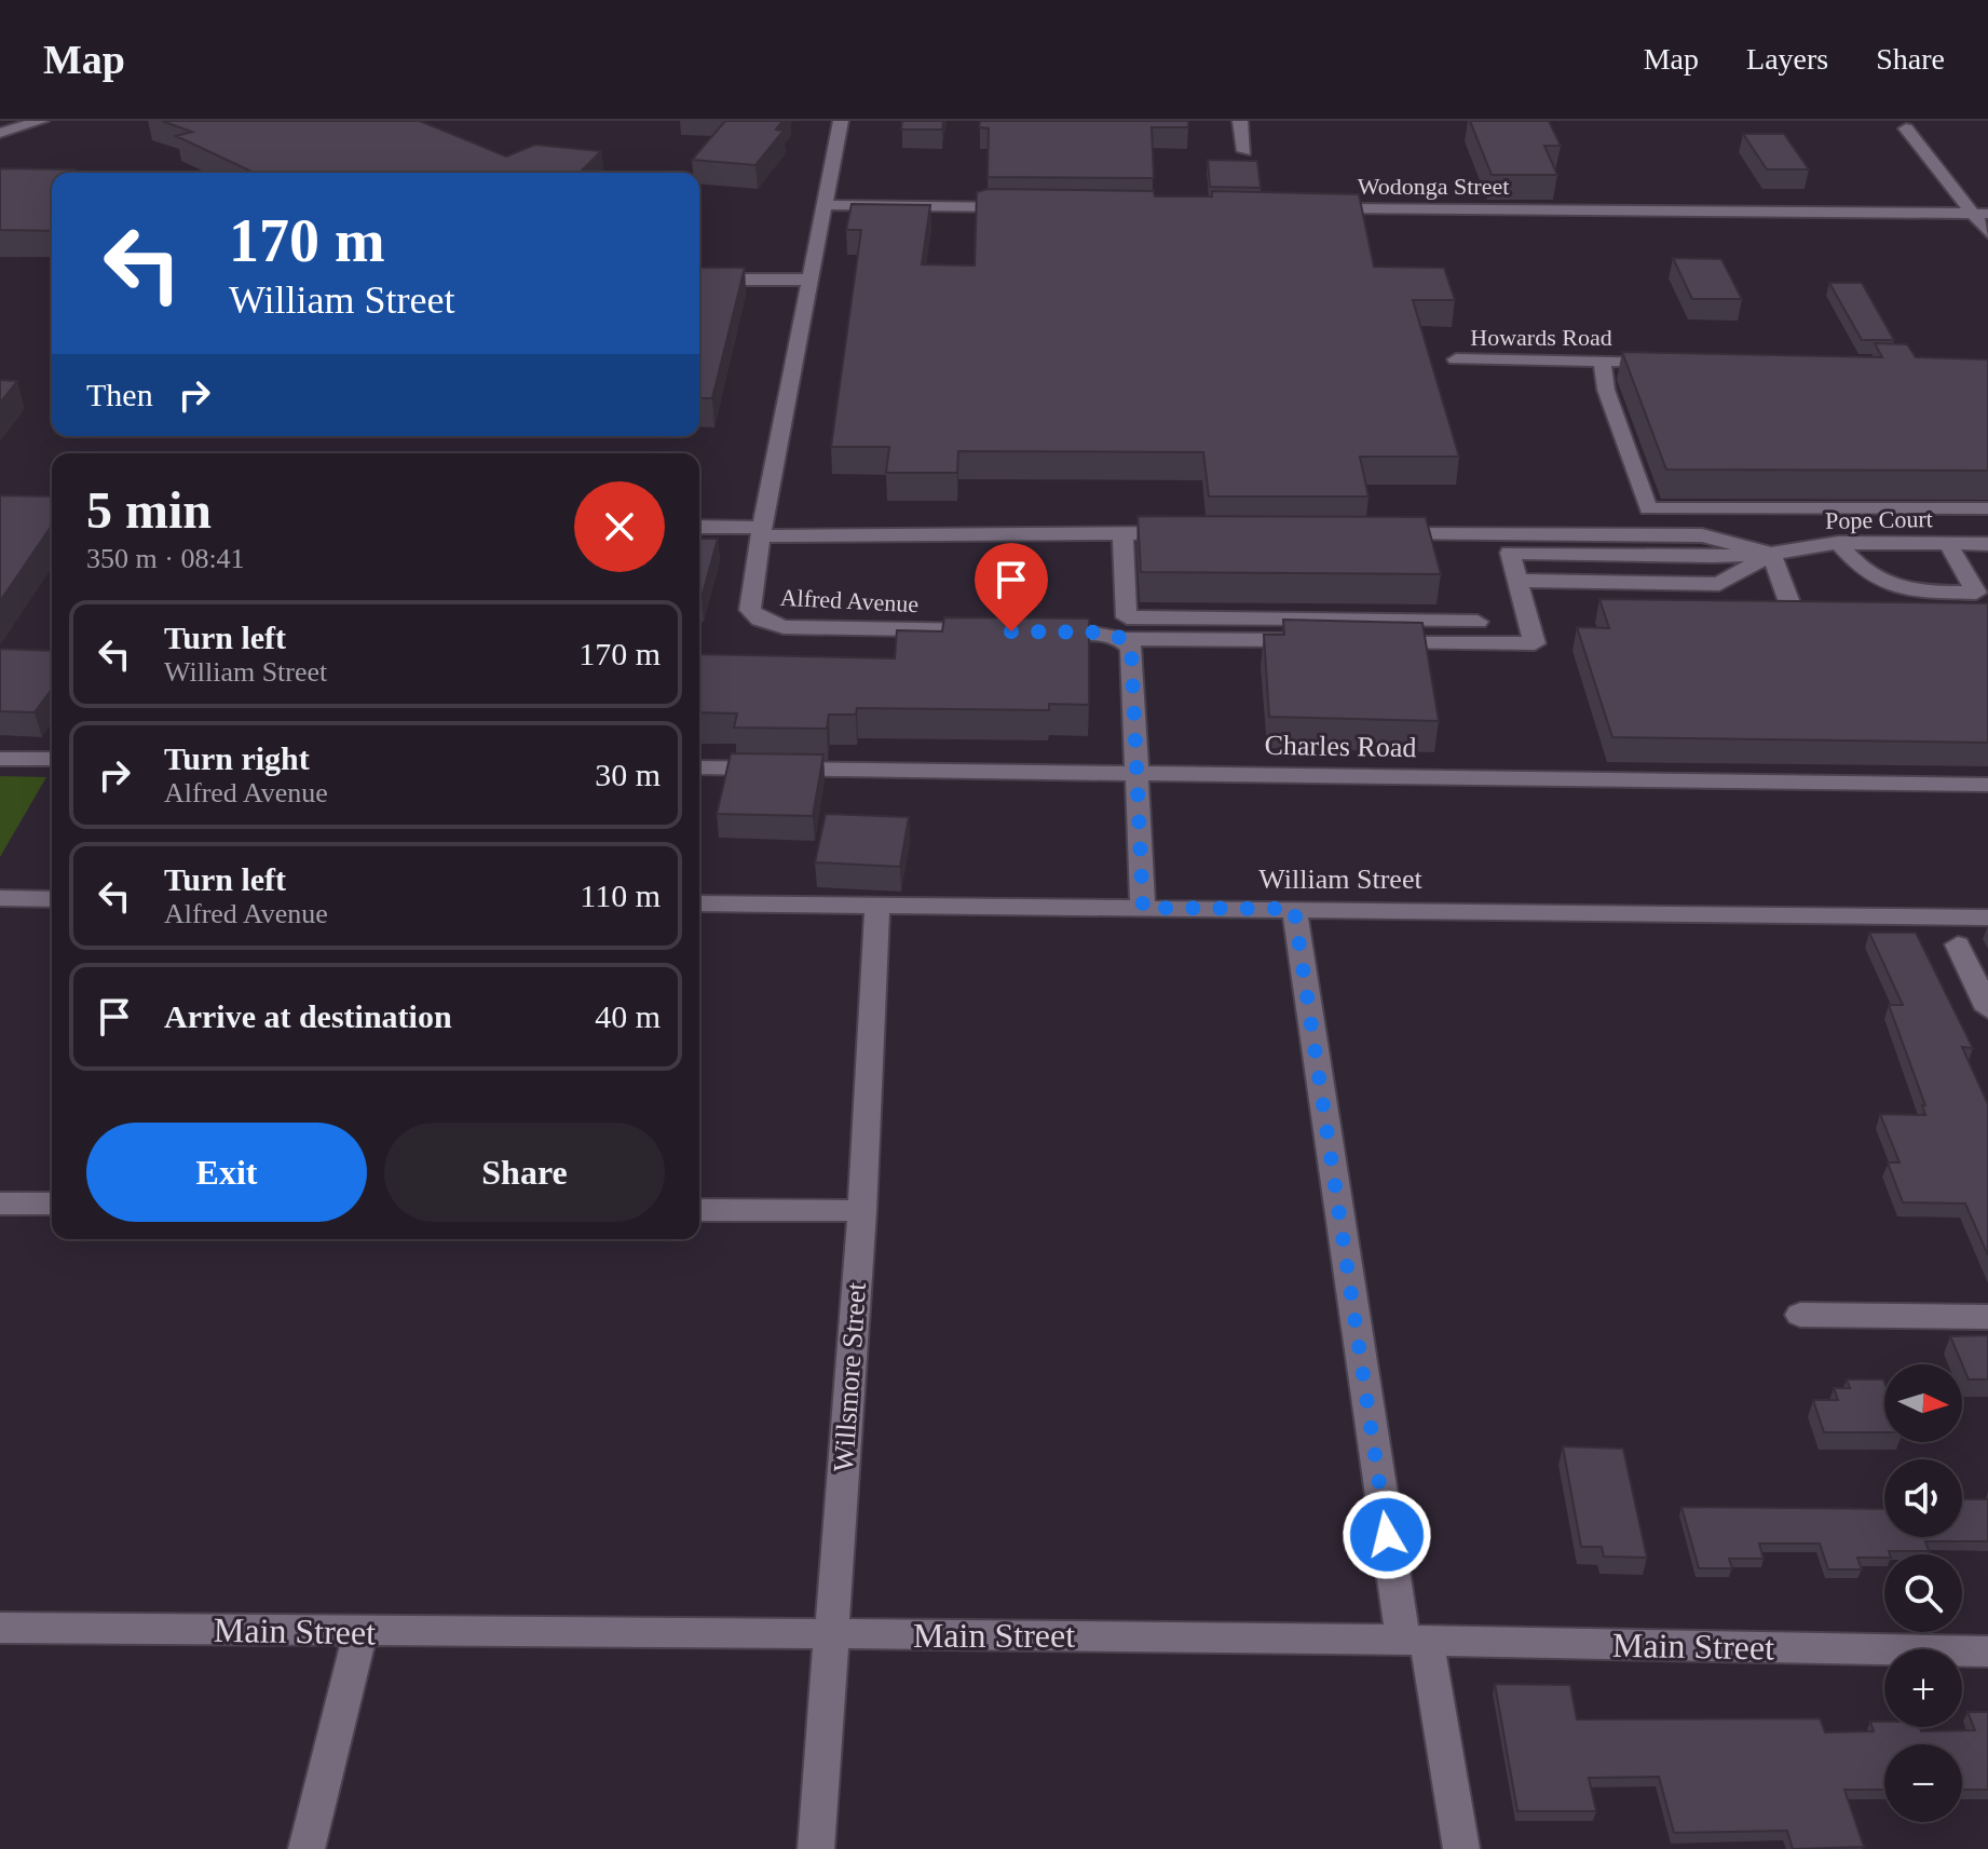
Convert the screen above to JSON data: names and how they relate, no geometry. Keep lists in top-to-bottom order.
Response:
{
  "streets": {
    "street": [
      "Wodonga Street",
      "Howards Road",
      "Pope Court",
      "Alfred Avenue",
      "Charles Road",
      "William Street",
      "Willsmore Street",
      "Main Street"
    ]
  },
  "crossings": [
    ["William Street", "Willsmore Street"],
    ["Willsmore Street", "Main Street"]
  ],
  "north": "right",
  "page": {
    "header": "Map",
    "nav": ["Map", "Layers", "Share"],
    "turn": ["170 m", "William Street"],
    "then": "Then",
    "heading": ["5 min", "350 m · 08:41"],
    "list": [
      {
        "name": "Turn left",
        "note": "William Street",
        "value": "170 m"
      },
      {
        "name": "Turn right",
        "note": "Alfred Avenue",
        "value": "30 m"
      },
      {
        "name": "Turn left",
        "note": "Alfred Avenue",
        "value": "110 m"
      },
      {
        "name": "Arrive at destination",
        "value": "40 m"
      }
    ],
    "buttons": ["Exit", "Share"],
    "map_buttons": ["+", "−"]
  }
}
